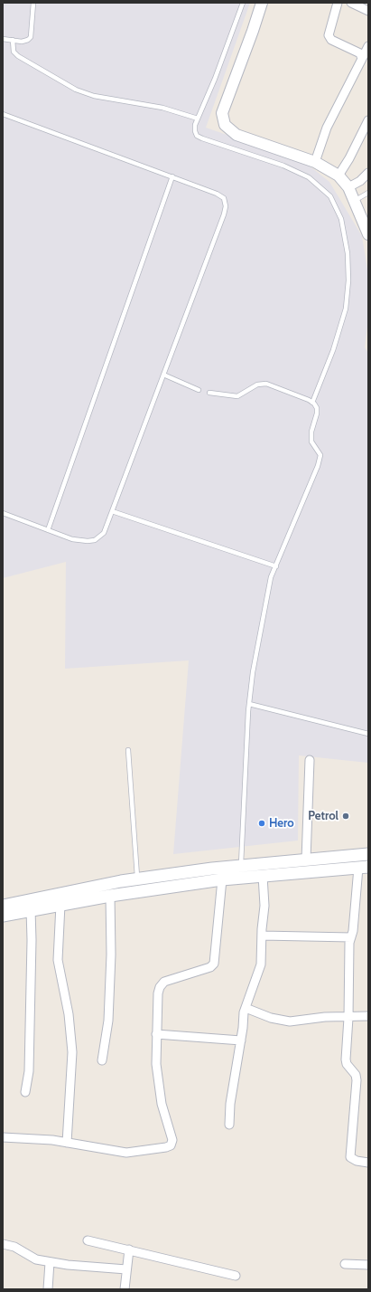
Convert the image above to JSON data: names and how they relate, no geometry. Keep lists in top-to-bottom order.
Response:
{
  "places": ["Petrol", "Hero"]
}
